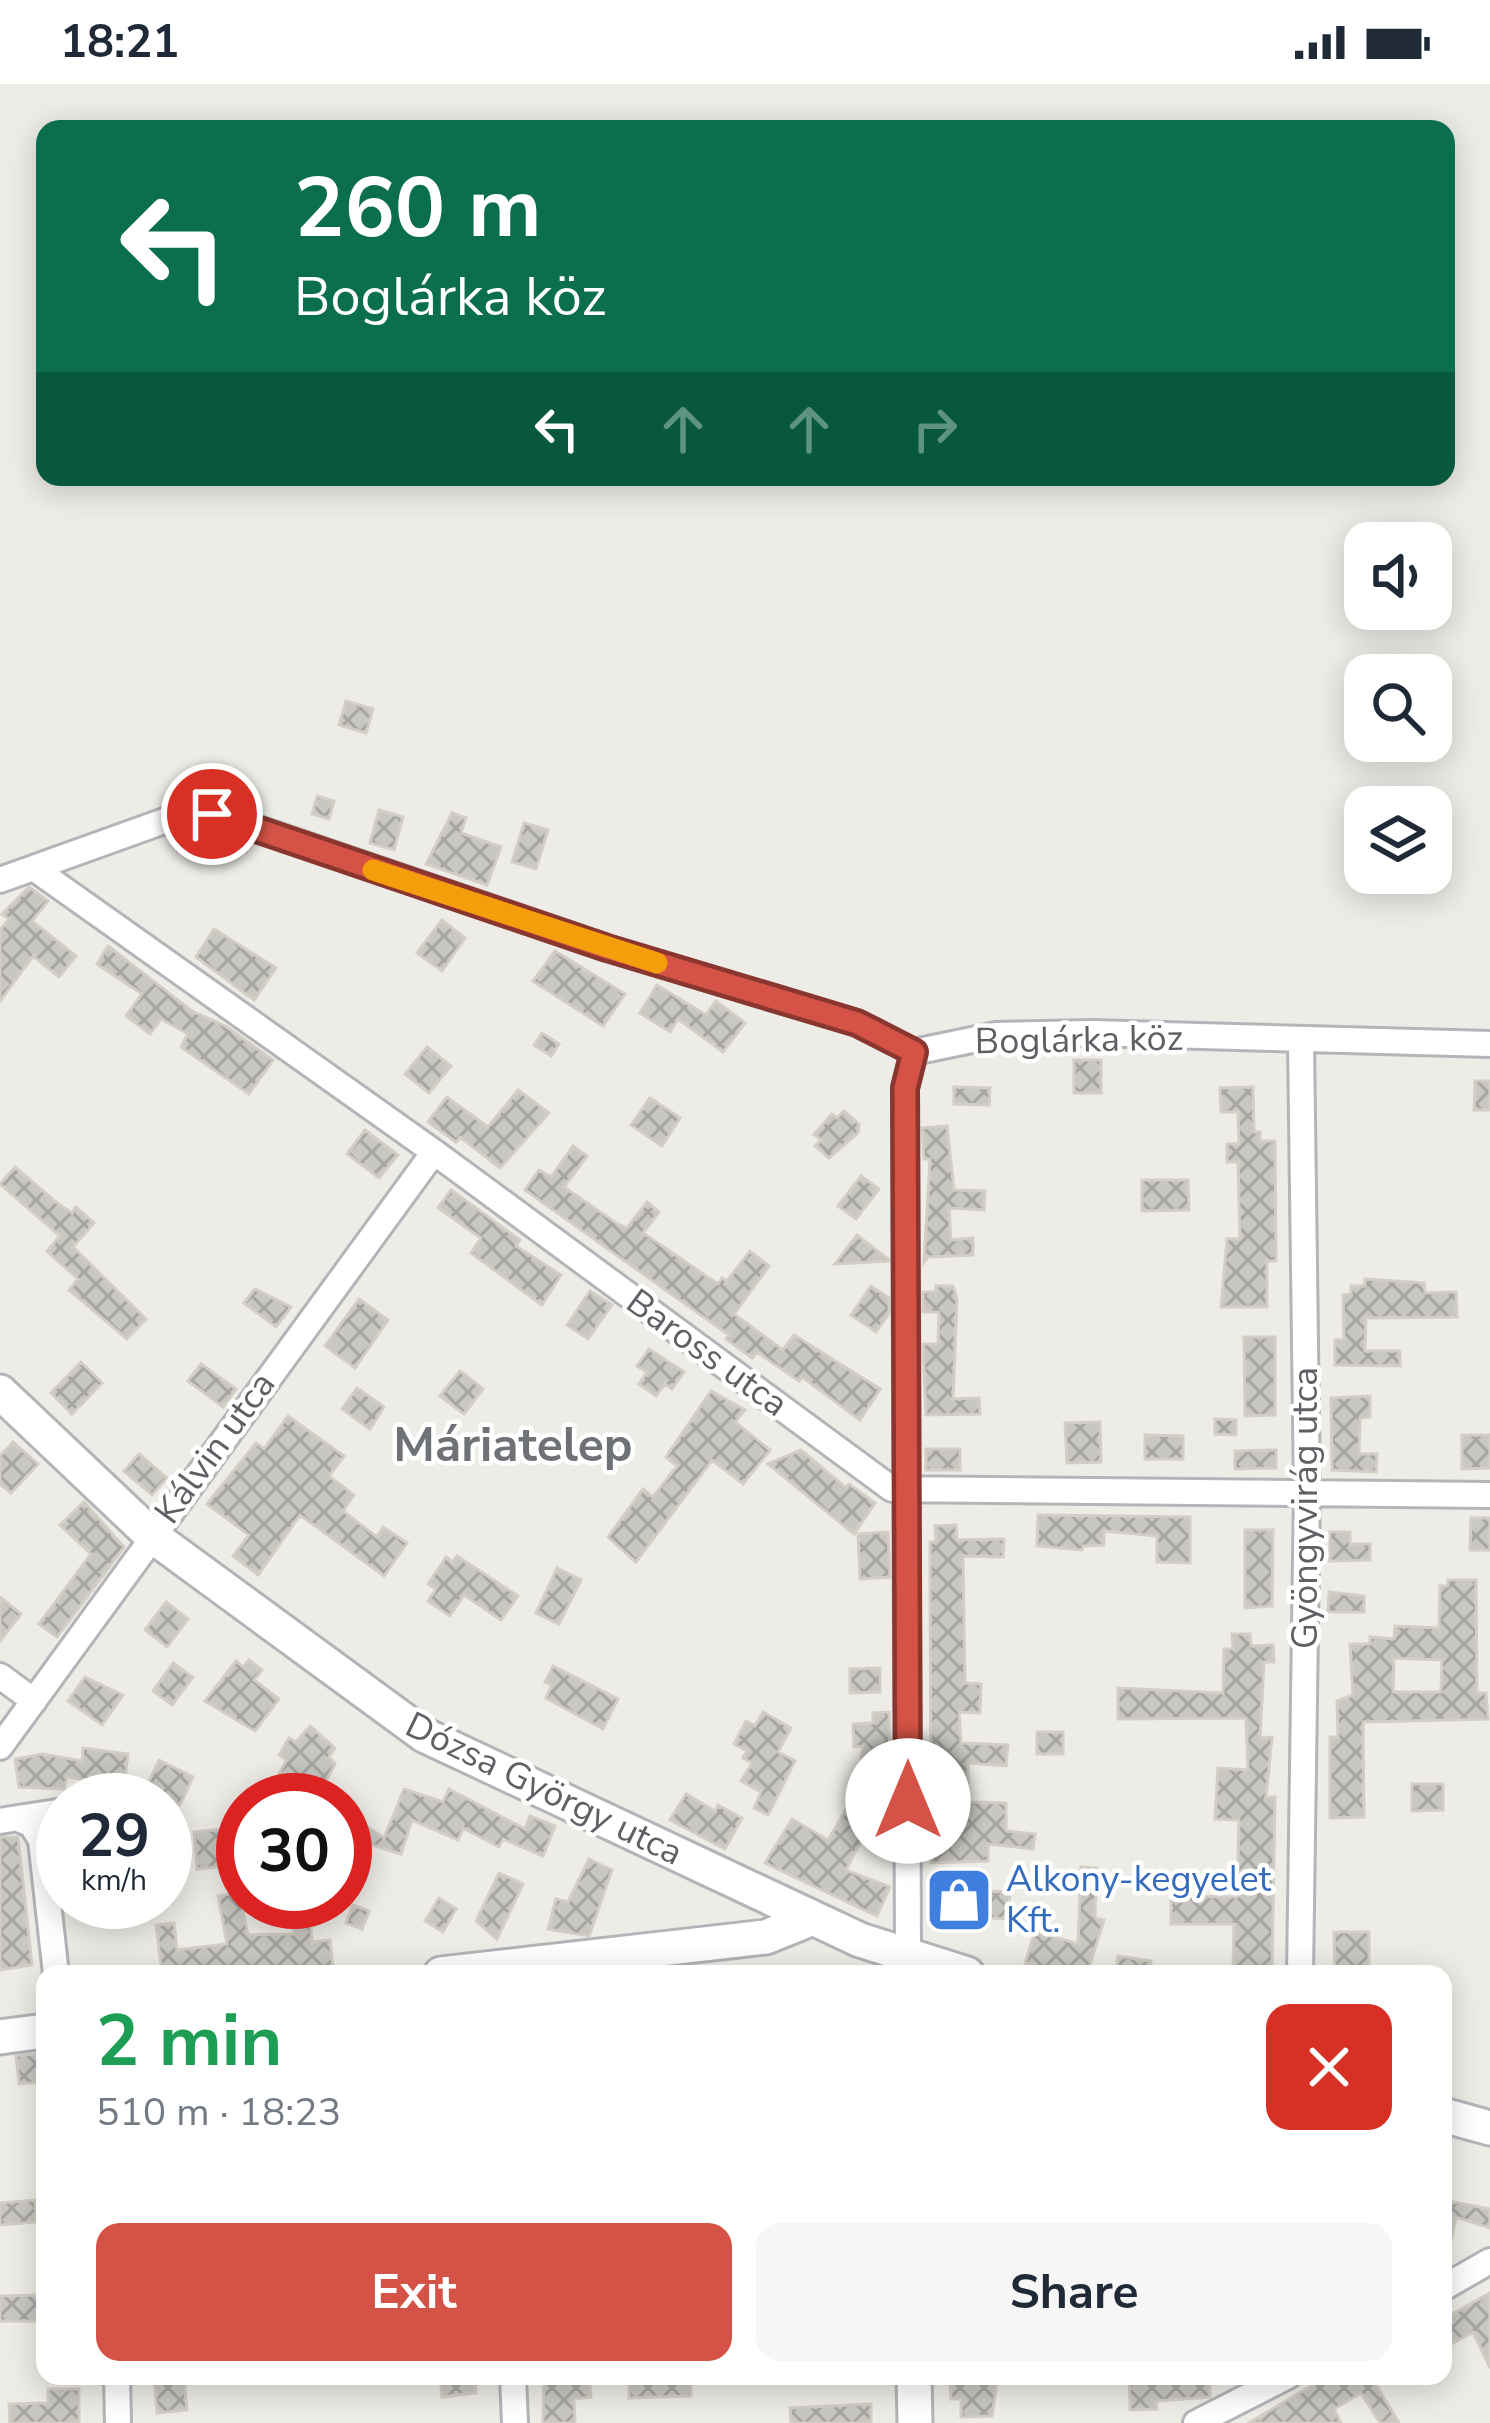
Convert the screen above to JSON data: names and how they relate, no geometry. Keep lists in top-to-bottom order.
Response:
{
  "streets": {
    "main road": ["Dózsa György utca"],
    "street": [
      "Boglárka köz",
      "Baross utca",
      "Kálvin utca",
      "Gyöngyvirág utca"
    ]
  },
  "crossings": [
    ["Boglárka köz", "Gyöngyvirág utca"],
    ["Baross utca", "Kálvin utca"],
    ["Baross utca", "Gyöngyvirág utca"],
    ["Kálvin utca", "Dózsa György utca"]
  ],
  "districts": ["Máriatelep"],
  "places": {
    "shop": ["Alkony-kegyelet Kft."]
  },
  "page": {
    "status": "18:21",
    "turn": ["260 m", "Boglárka köz"],
    "speed": "29 km/h",
    "limit": "30",
    "heading": ["2 min", "510 m · 18:23"],
    "buttons": ["Exit", "Share"]
  }
}
